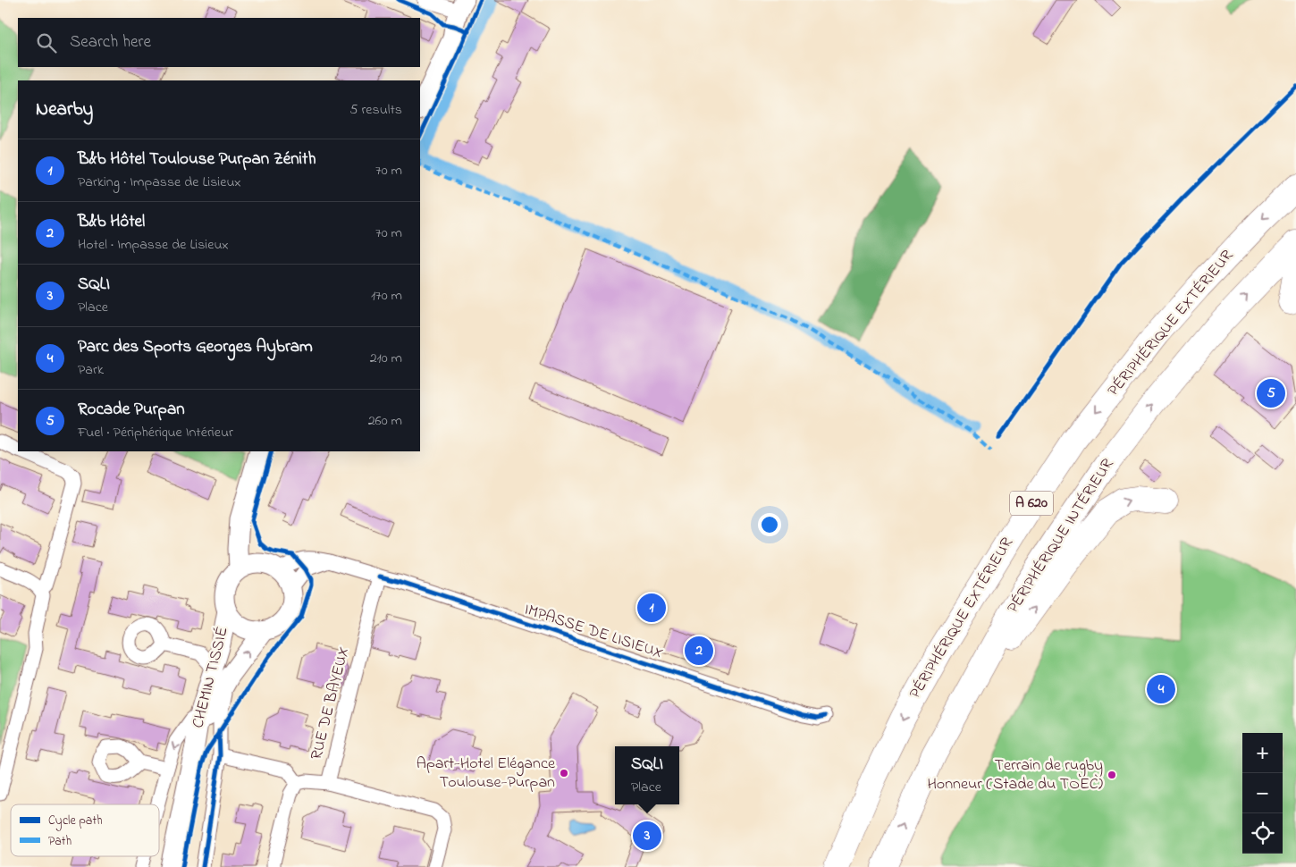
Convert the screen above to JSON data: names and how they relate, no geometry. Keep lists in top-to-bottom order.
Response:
{
  "streets": {
    "highway": ["PÉRIPHÉRIQUE EXTÉRIEUR", "A 620", "PÉRIPHÉRIQUE INTÉRIEUR"],
    "street": ["IMPASSE DE LISIEUX", "CHEMIN TISSIÉ", "RUE DE BAYEUX"]
  },
  "crossings": [
    ["IMPASSE DE LISIEUX", "RUE DE BAYEUX"]
  ],
  "places": ["Apart-Hotel Elégance Toulouse-Purpan", "Terrain de rugby Honneur (Stade du TOEC)"],
  "legend": ["Cycle path", "Path"],
  "page": {
    "search": "Search here",
    "heading": ["Nearby", "5 results"],
    "list": [
      {
        "mark": "1",
        "name": "B&b Hôtel Toulouse Purpan Zénith",
        "note": "Parking · Impasse de Lisieux",
        "value": "70 m"
      },
      {
        "mark": "2",
        "name": "B&b Hôtel",
        "note": "Hotel · Impasse de Lisieux",
        "value": "70 m"
      },
      {
        "mark": "3",
        "name": "SQLI",
        "note": "Place",
        "value": "170 m"
      },
      {
        "mark": "4",
        "name": "Parc des Sports Georges Aybram",
        "note": "Park",
        "value": "210 m"
      },
      {
        "mark": "5",
        "name": "Rocade Purpan",
        "note": "Fuel · Périphérique Intérieur",
        "value": "260 m"
      }
    ],
    "pins": [
      "5",
      "1",
      "2",
      "4",
      "3"
    ],
    "map_buttons": ["+", "−"],
    "popup": ["SQLI", "Place"]
  }
}
